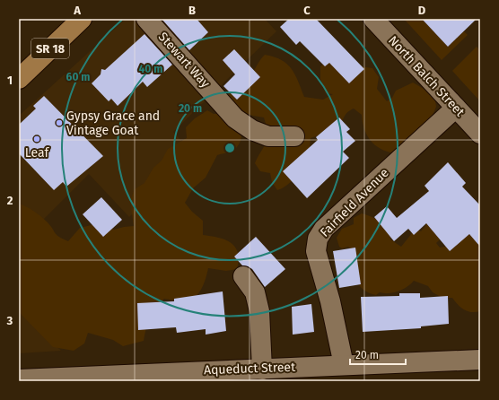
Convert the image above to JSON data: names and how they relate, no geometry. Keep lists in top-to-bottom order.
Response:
{
  "streets": {
    "main road": ["SR 18"],
    "street": [
      "Stewart Way",
      "North Balch Street",
      "Fairfield Avenue",
      "Aqueduct Street"
    ]
  },
  "crossings": [
    ["North Balch Street", "Fairfield Avenue"],
    ["Fairfield Avenue", "Aqueduct Street"]
  ],
  "places": ["Gypsy Grace and Vintage Goat", "Leaf"],
  "scale_bar": "20 m",
  "grid": {
    "columns": [
      "A",
      "B",
      "C",
      "D"
    ],
    "rows": ["1", "2", "3"]
  },
  "rings": ["40 m", "60 m", "20 m"]
}
